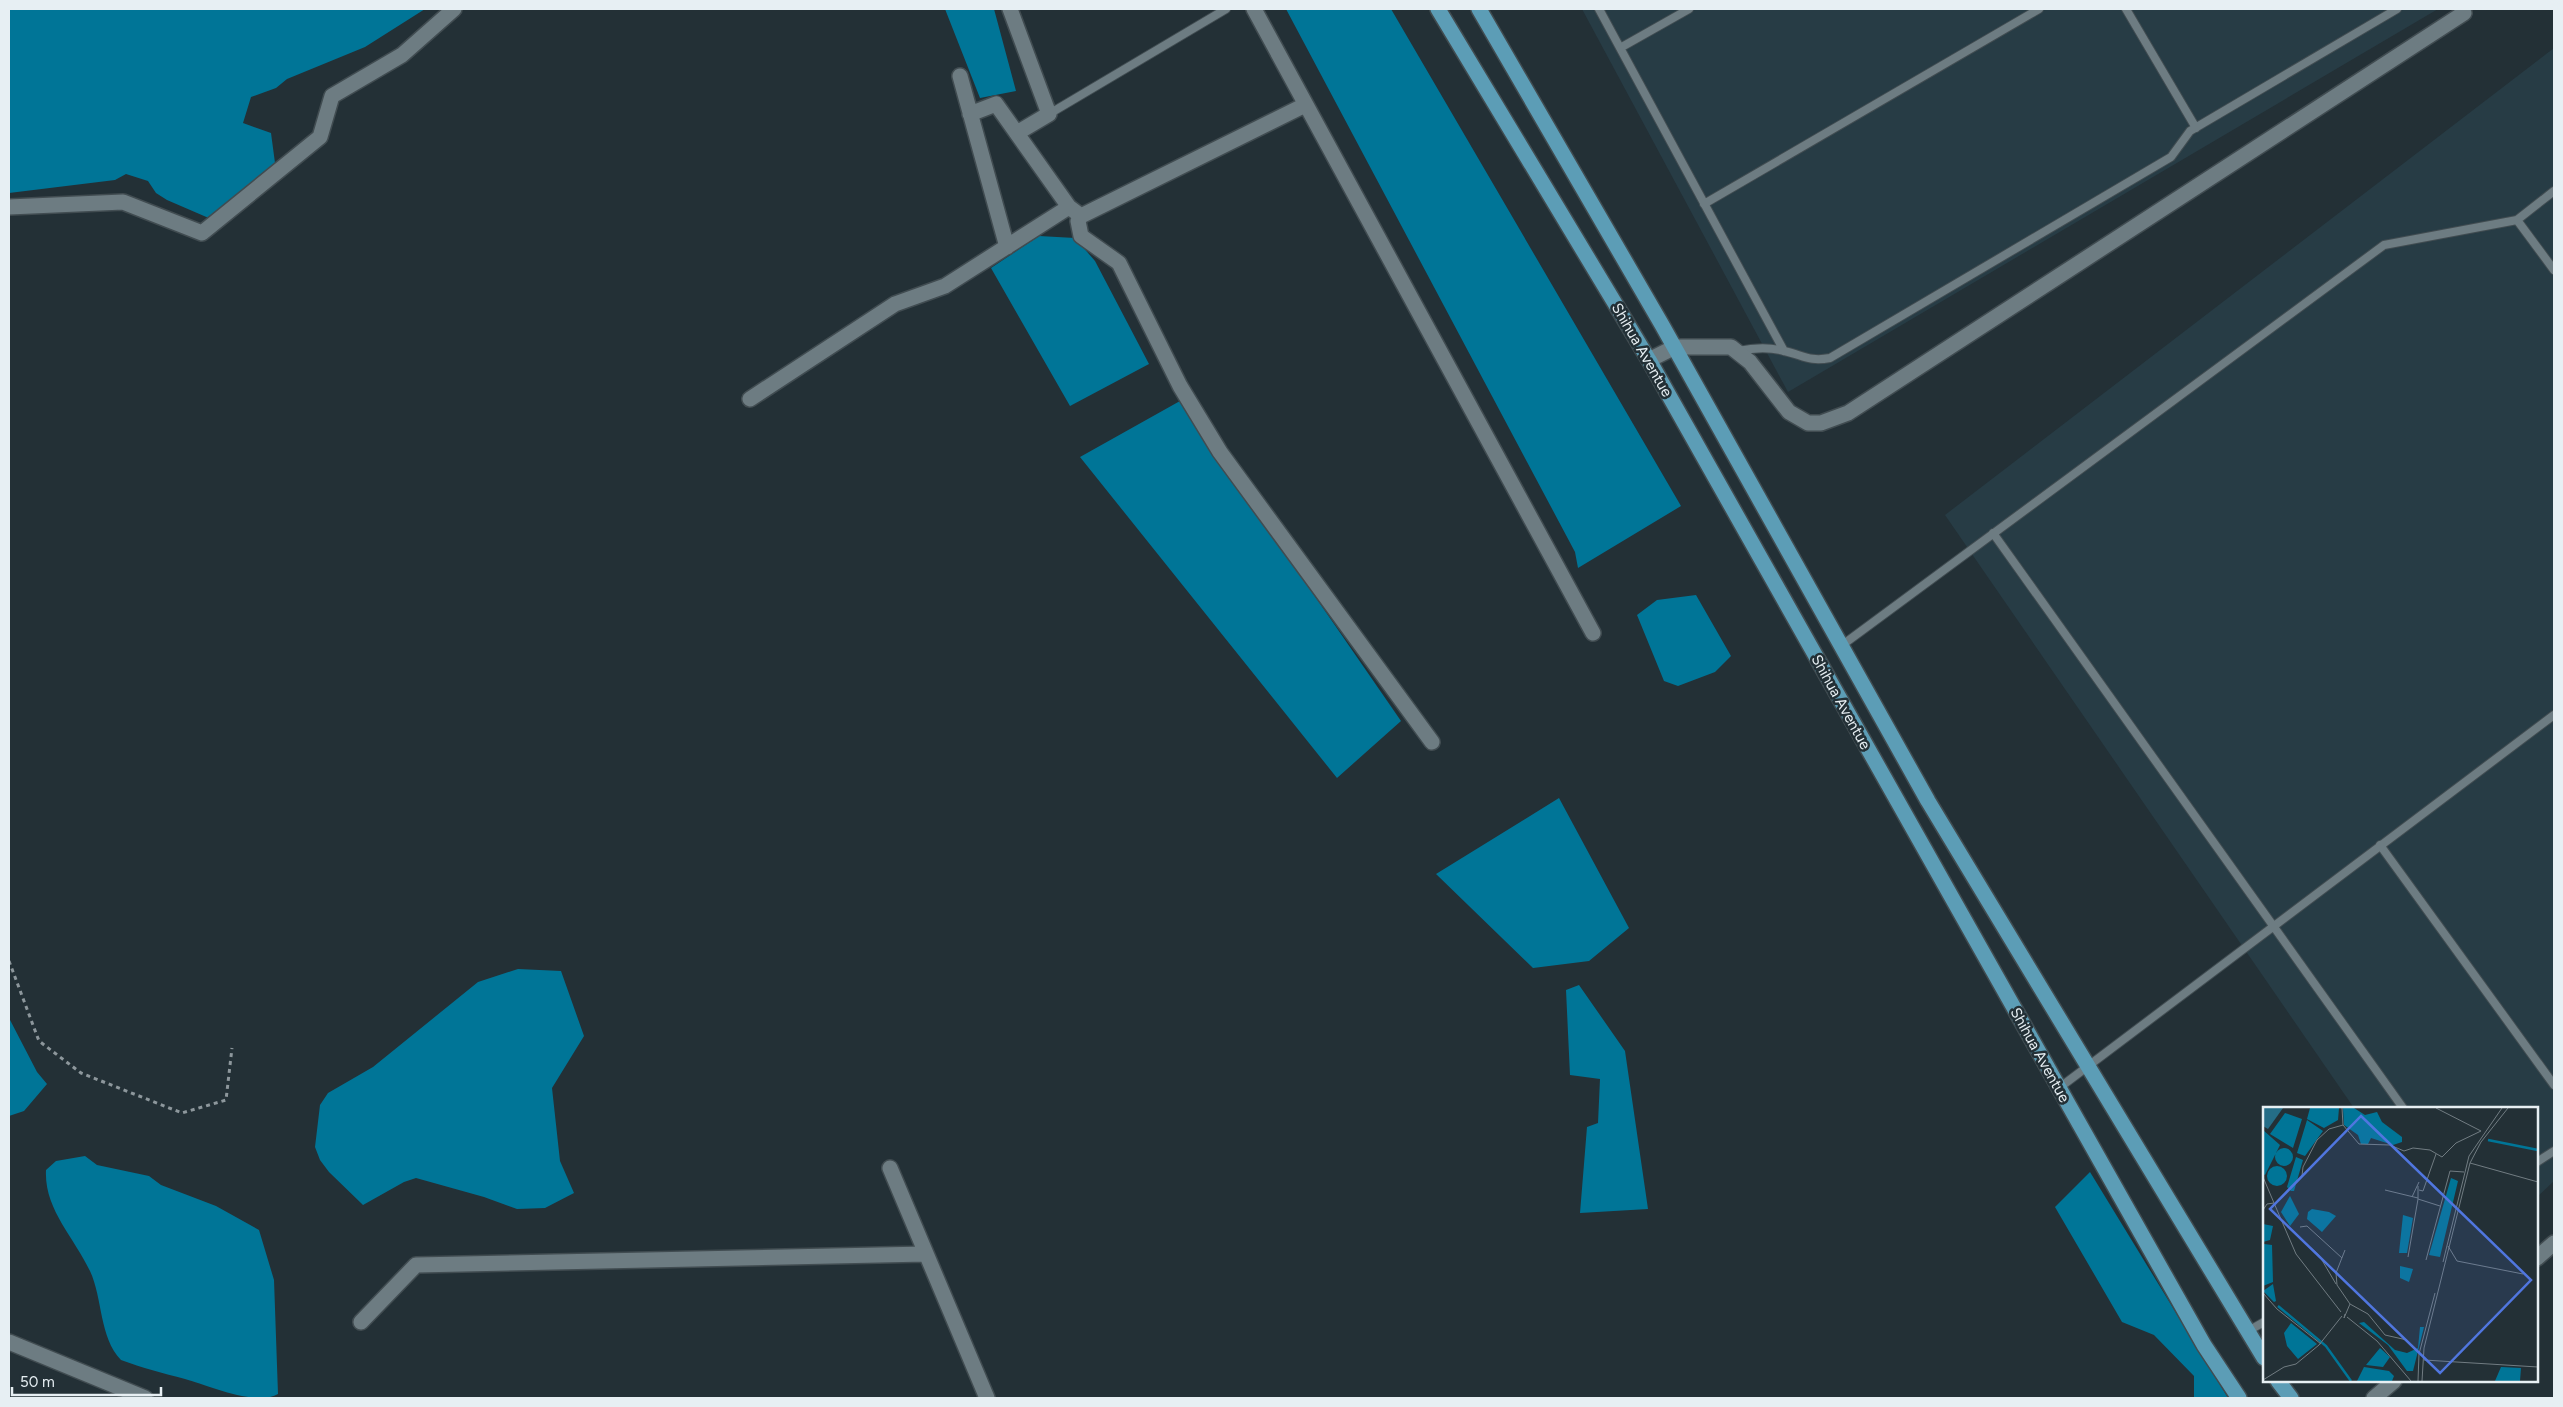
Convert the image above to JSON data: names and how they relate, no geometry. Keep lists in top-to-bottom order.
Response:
{
  "streets": {
    "main road": ["Shihua Aventue"]
  },
  "scale_bar": "50 m"
}
